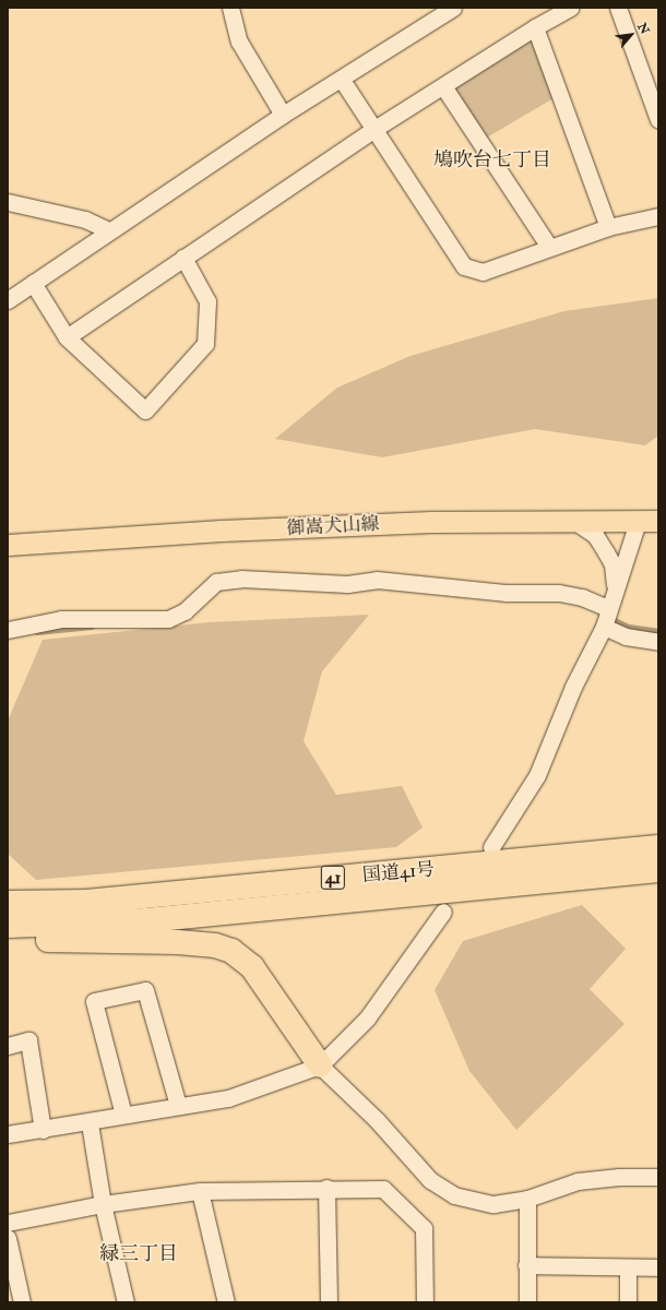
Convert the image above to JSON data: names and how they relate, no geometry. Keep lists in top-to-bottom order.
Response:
{
  "streets": {
    "highway": ["国道41号", "41"],
    "main road": ["御嵩犬山線"]
  },
  "districts": ["鳩吹台七丁目", "緑三丁目"],
  "north": "top right"
}
